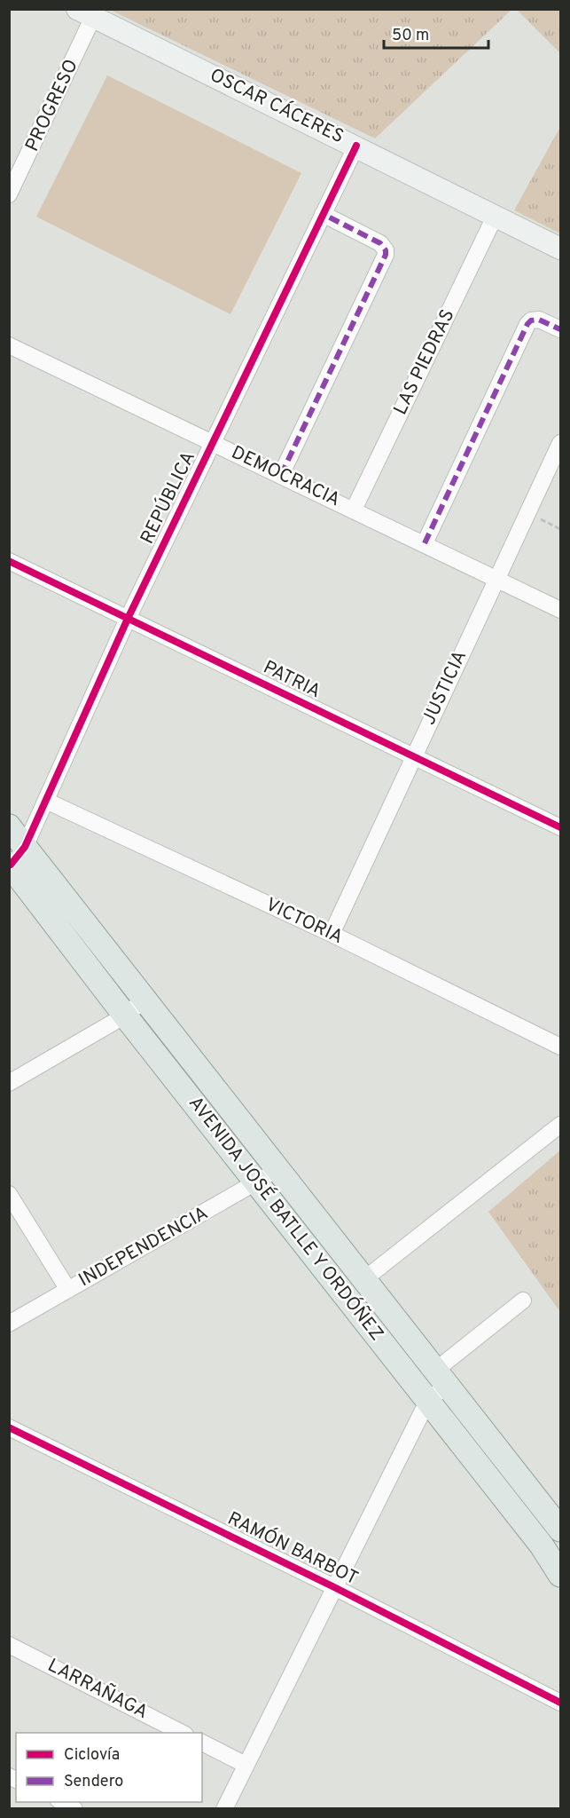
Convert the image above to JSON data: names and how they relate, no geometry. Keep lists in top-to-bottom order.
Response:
{
  "streets": {
    "main road": ["AVENIDA JOSÉ BATLLE Y ORDÓÑEZ"],
    "street": [
      "PROGRESO",
      "OSCAR CÁCERES",
      "LAS PIEDRAS",
      "DEMOCRACIA",
      "REPÚBLICA",
      "PATRIA",
      "JUSTICIA",
      "VICTORIA",
      "INDEPENDENCIA",
      "RAMÓN BARBOT",
      "LARRAÑAGA"
    ]
  },
  "crossings": [
    ["PROGRESO", "OSCAR CÁCERES"],
    ["OSCAR CÁCERES", "LAS PIEDRAS"],
    ["OSCAR CÁCERES", "REPÚBLICA"],
    ["LAS PIEDRAS", "DEMOCRACIA"],
    ["DEMOCRACIA", "REPÚBLICA"],
    ["DEMOCRACIA", "JUSTICIA"],
    ["REPÚBLICA", "PATRIA"],
    ["REPÚBLICA", "VICTORIA"],
    ["REPÚBLICA", "AVENIDA JOSÉ BATLLE Y ORDÓÑEZ"],
    ["PATRIA", "JUSTICIA"],
    ["JUSTICIA", "VICTORIA"],
    ["AVENIDA JOSÉ BATLLE Y ORDÓÑEZ", "INDEPENDENCIA"]
  ],
  "legend": ["Ciclovía", "Sendero"],
  "scale_bar": "50 m"
}
